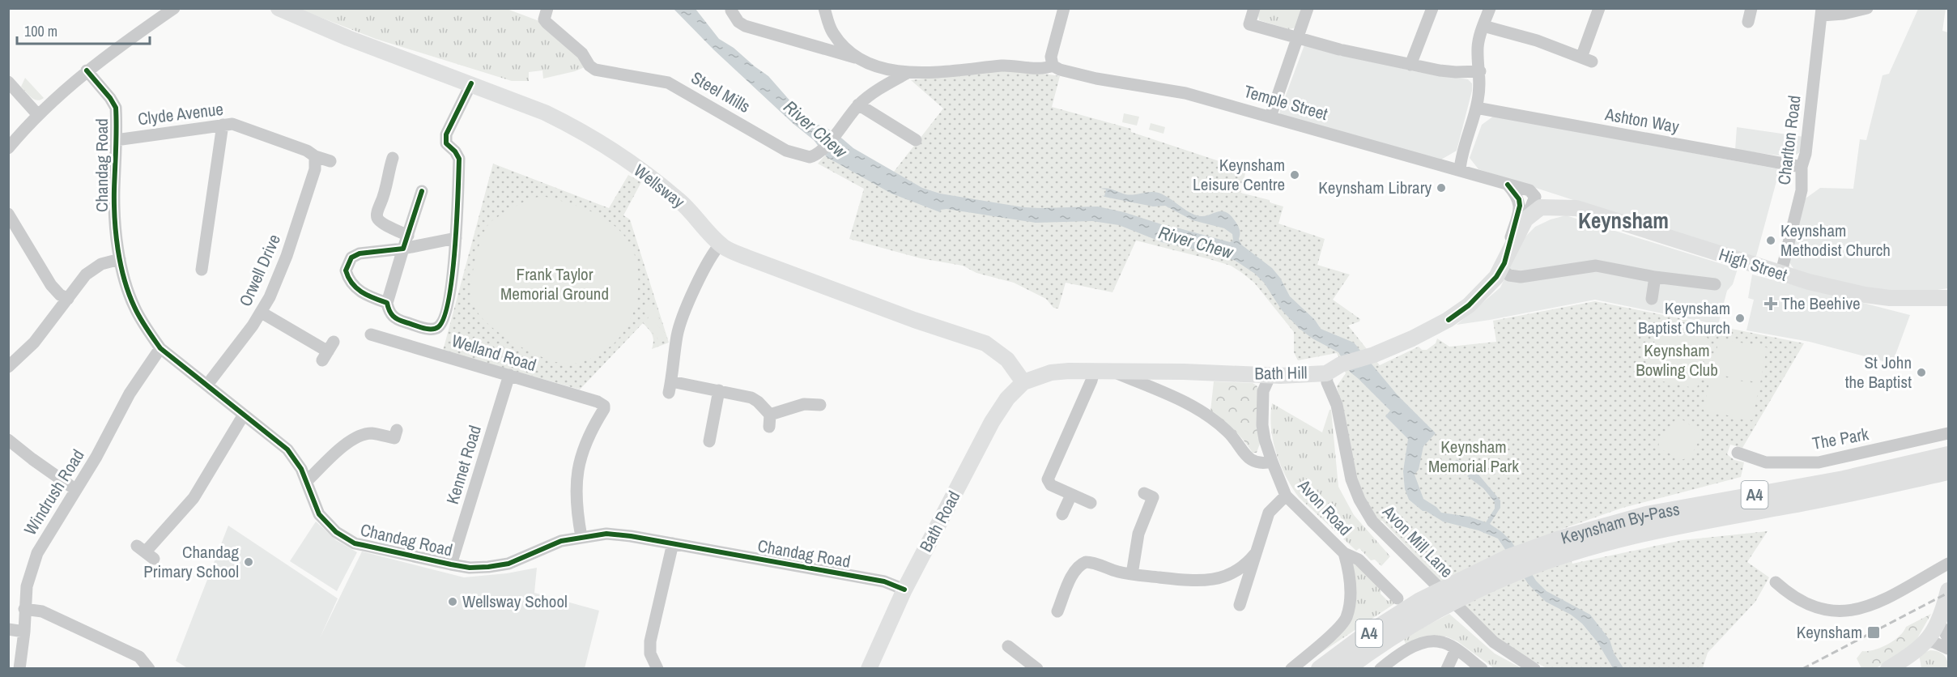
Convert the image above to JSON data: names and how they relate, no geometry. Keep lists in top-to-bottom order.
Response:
{
  "streets": {
    "highway": ["A4", "Keynsham By-Pass"],
    "main road": [
      "Wellsway",
      "High Street",
      "Bath Hill",
      "Bath Road"
    ],
    "street": [
      "Steel Mills",
      "Temple Street",
      "Clyde Avenue",
      "Ashton Way",
      "Charlton Road",
      "Chandag Road",
      "Orwell Drive",
      "Welland Road",
      "The Park",
      "Kennet Road",
      "Windrush Road",
      "Avon Road",
      "Avon Mill Lane"
    ]
  },
  "crossings": [
    ["Temple Street", "High Street"],
    ["Clyde Avenue", "Chandag Road"],
    ["Clyde Avenue", "Orwell Drive"],
    ["Ashton Way", "Charlton Road"],
    ["Charlton Road", "High Street"],
    ["Chandag Road", "Orwell Drive"],
    ["Chandag Road", "Welland Road"],
    ["Chandag Road", "Kennet Road"],
    ["Chandag Road", "Windrush Road"],
    ["Chandag Road", "Bath Road"],
    ["Wellsway", "Bath Hill"],
    ["Wellsway", "Bath Road"],
    ["Welland Road", "Kennet Road"],
    ["Bath Hill", "Avon Road"],
    ["Bath Hill", "Bath Road"],
    ["Bath Hill", "Avon Mill Lane"]
  ],
  "districts": ["Keynsham"],
  "water": ["River Chew"],
  "parks": ["Frank Taylor Memorial Ground", "Keynsham Bowling Club", "Keynsham Memorial Park"],
  "places": {
    "other": [
      "Keynsham Leisure Centre",
      "Keynsham Library",
      "Keynsham Methodist Church",
      "Keynsham Baptist Church",
      "St John the Baptist",
      "Chandag Primary School",
      "Wellsway School"
    ],
    "health": ["The Beehive"],
    "transit": ["Keynsham"]
  },
  "scale_bar": "100 m"
}
